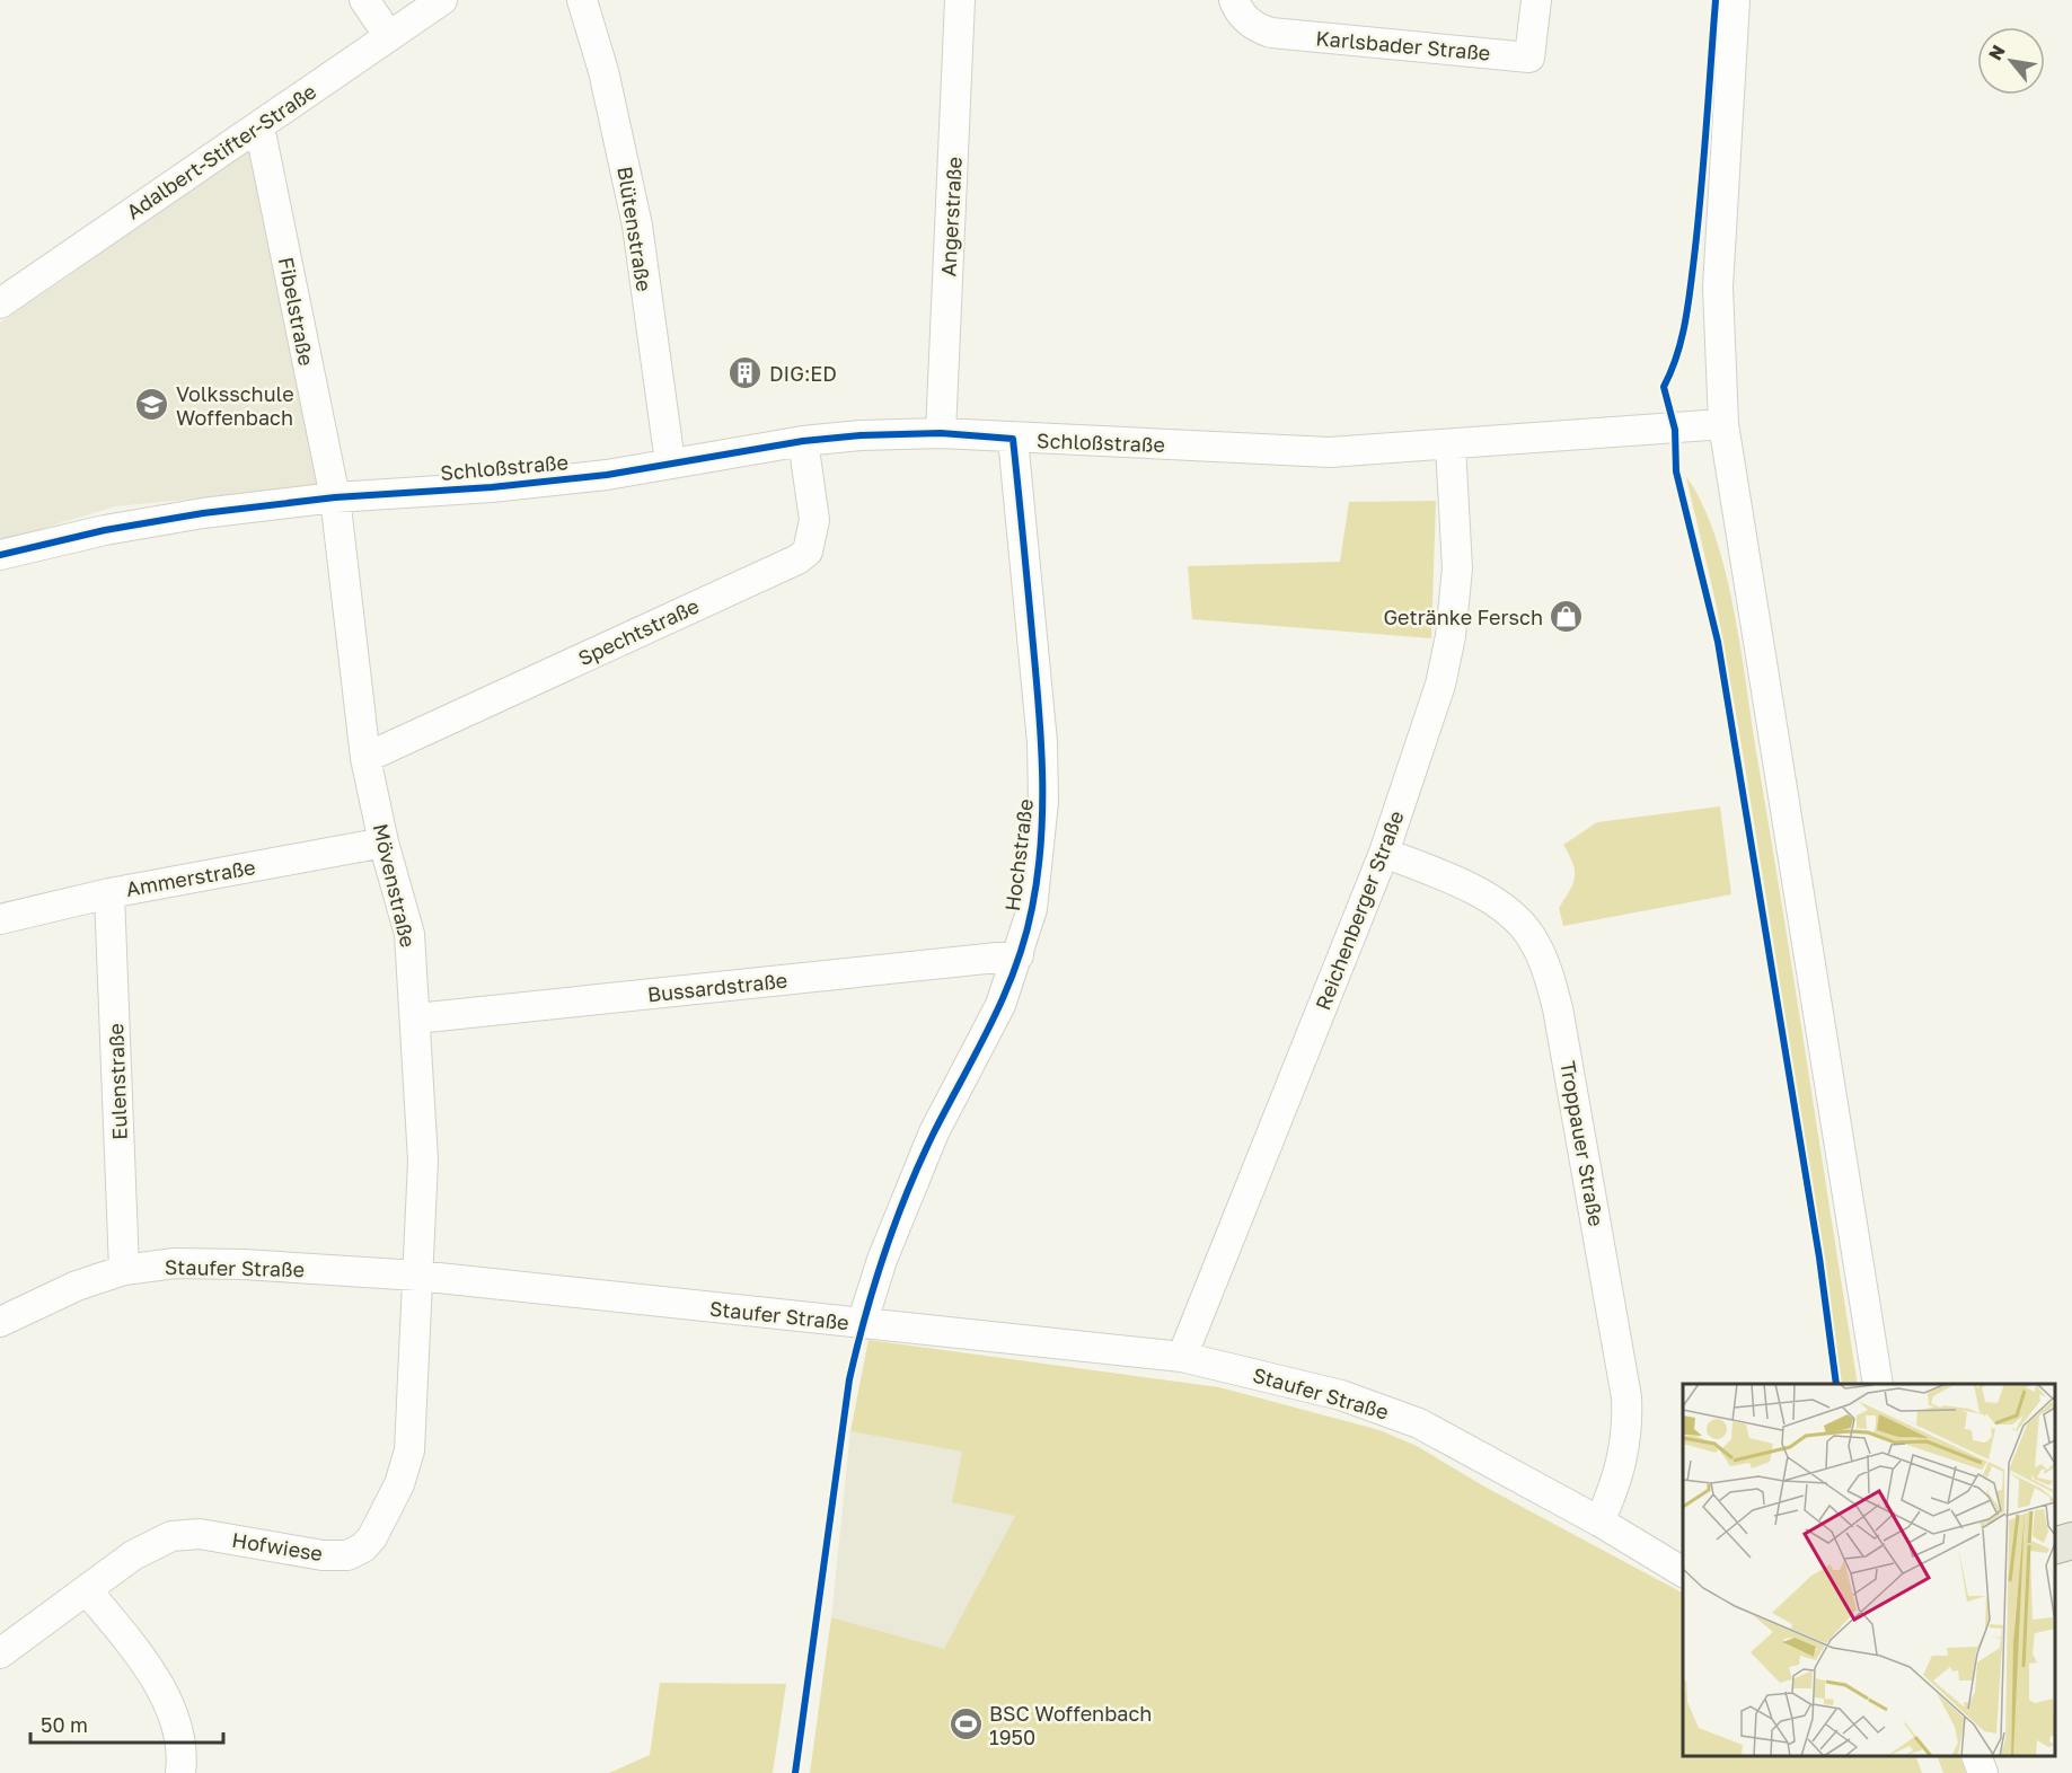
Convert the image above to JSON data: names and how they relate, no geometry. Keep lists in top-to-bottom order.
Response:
{
  "streets": {
    "street": [
      "Karlsbader Straße",
      "Adalbert-Stifter-Straße",
      "Angerstraße",
      "Blütenstraße",
      "Fibelstraße",
      "Schloßstraße",
      "Spechtstraße",
      "Hochstraße",
      "Ammerstraße",
      "Mövenstraße",
      "Reichenberger Straße",
      "Bussardstraße",
      "Eulenstraße",
      "Troppauer Straße",
      "Staufer Straße",
      "Hofwiese"
    ]
  },
  "crossings": [
    ["Adalbert-Stifter-Straße", "Fibelstraße"],
    ["Angerstraße", "Schloßstraße"],
    ["Blütenstraße", "Schloßstraße"],
    ["Fibelstraße", "Schloßstraße"],
    ["Fibelstraße", "Mövenstraße"],
    ["Schloßstraße", "Spechtstraße"],
    ["Schloßstraße", "Hochstraße"],
    ["Schloßstraße", "Mövenstraße"],
    ["Schloßstraße", "Reichenberger Straße"],
    ["Spechtstraße", "Mövenstraße"],
    ["Hochstraße", "Bussardstraße"],
    ["Hochstraße", "Staufer Straße"],
    ["Ammerstraße", "Mövenstraße"],
    ["Ammerstraße", "Eulenstraße"],
    ["Mövenstraße", "Bussardstraße"],
    ["Mövenstraße", "Staufer Straße"],
    ["Mövenstraße", "Hofwiese"],
    ["Reichenberger Straße", "Troppauer Straße"],
    ["Reichenberger Straße", "Staufer Straße"],
    ["Eulenstraße", "Staufer Straße"],
    ["Troppauer Straße", "Staufer Straße"],
    ["Staufer Straße", "Hofwiese"]
  ],
  "places": {
    "building": ["DIG:ED"],
    "school or university": ["Volksschule Woffenbach"],
    "shop": ["Getränke Fersch"],
    "sports": ["BSC Woffenbach 1950"]
  },
  "scale_bar": "50 m",
  "north": "top left"
}
